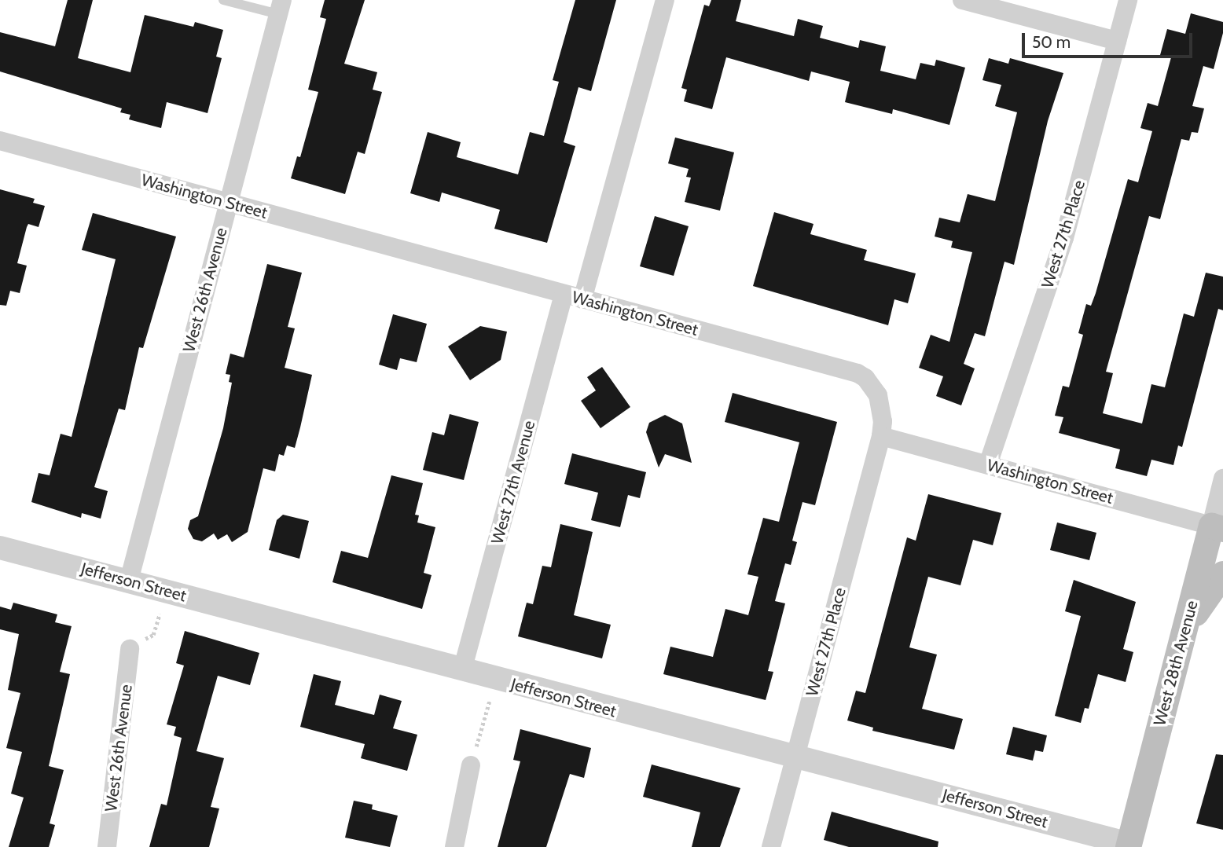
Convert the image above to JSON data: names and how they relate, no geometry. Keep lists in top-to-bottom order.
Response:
{
  "streets": {
    "main road": ["West 28th Avenue"],
    "street": [
      "Washington Street",
      "West 27th Place",
      "West 26th Avenue",
      "West 27th Avenue",
      "Jefferson Street"
    ]
  },
  "crossings": [
    ["Washington Street", "West 27th Place"],
    ["Washington Street", "West 26th Avenue"],
    ["Washington Street", "West 27th Avenue"],
    ["Washington Street", "West 28th Avenue"],
    ["West 27th Place", "Jefferson Street"],
    ["West 26th Avenue", "Jefferson Street"],
    ["West 27th Avenue", "Jefferson Street"],
    ["Jefferson Street", "West 28th Avenue"]
  ],
  "scale_bar": "50 m"
}
